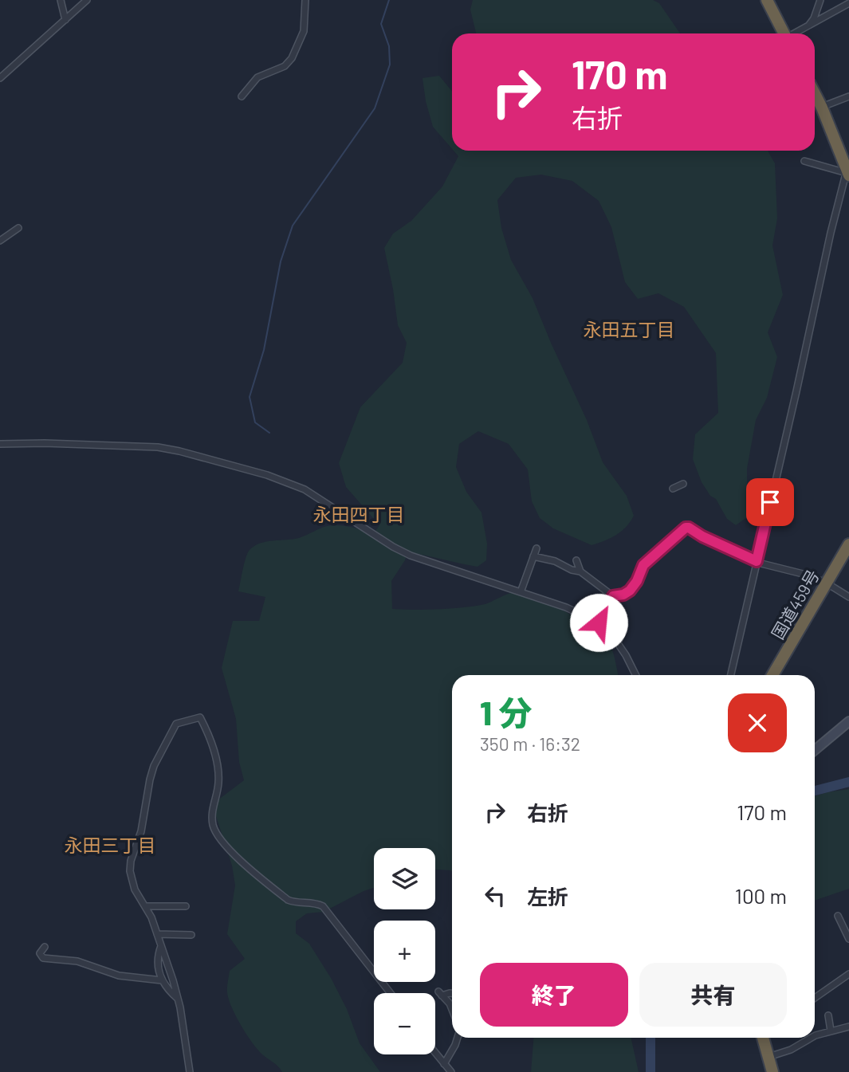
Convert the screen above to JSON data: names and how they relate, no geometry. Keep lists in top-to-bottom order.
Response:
{
  "streets": {
    "highway": ["国道459号"]
  },
  "districts": ["永田五丁目", "永田四丁目", "永田三丁目"],
  "page": {
    "turn": ["170 m", "右折"],
    "heading": ["1 分", "350 m · 16:32"],
    "list": [
      {
        "name": "右折",
        "value": "170 m"
      },
      {
        "name": "左折",
        "value": "100 m"
      }
    ],
    "map_buttons": ["+", "−"],
    "buttons": ["終了", "共有"]
  }
}
